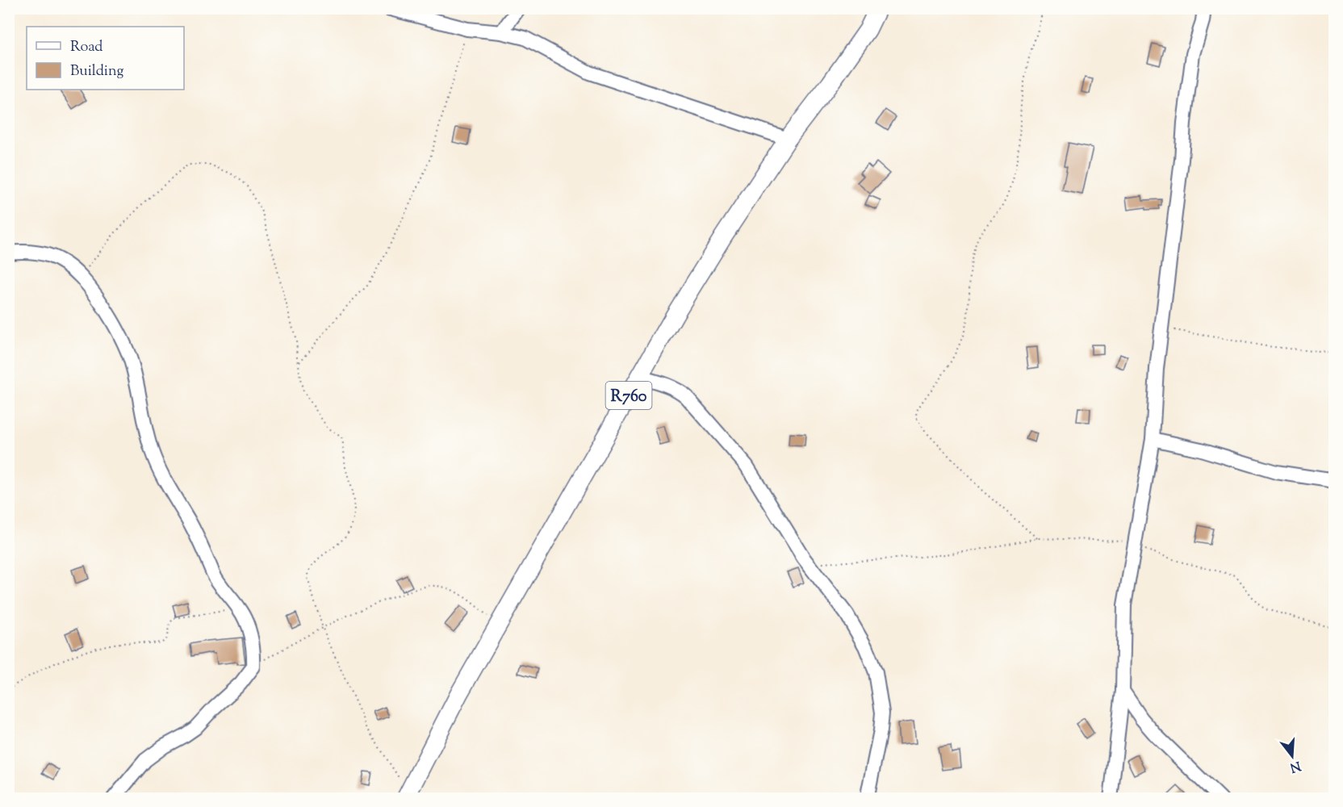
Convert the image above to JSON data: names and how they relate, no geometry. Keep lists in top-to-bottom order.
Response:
{
  "streets": {
    "main road": ["R760"]
  },
  "legend": ["Road", "Building"],
  "north": "bottom"
}
